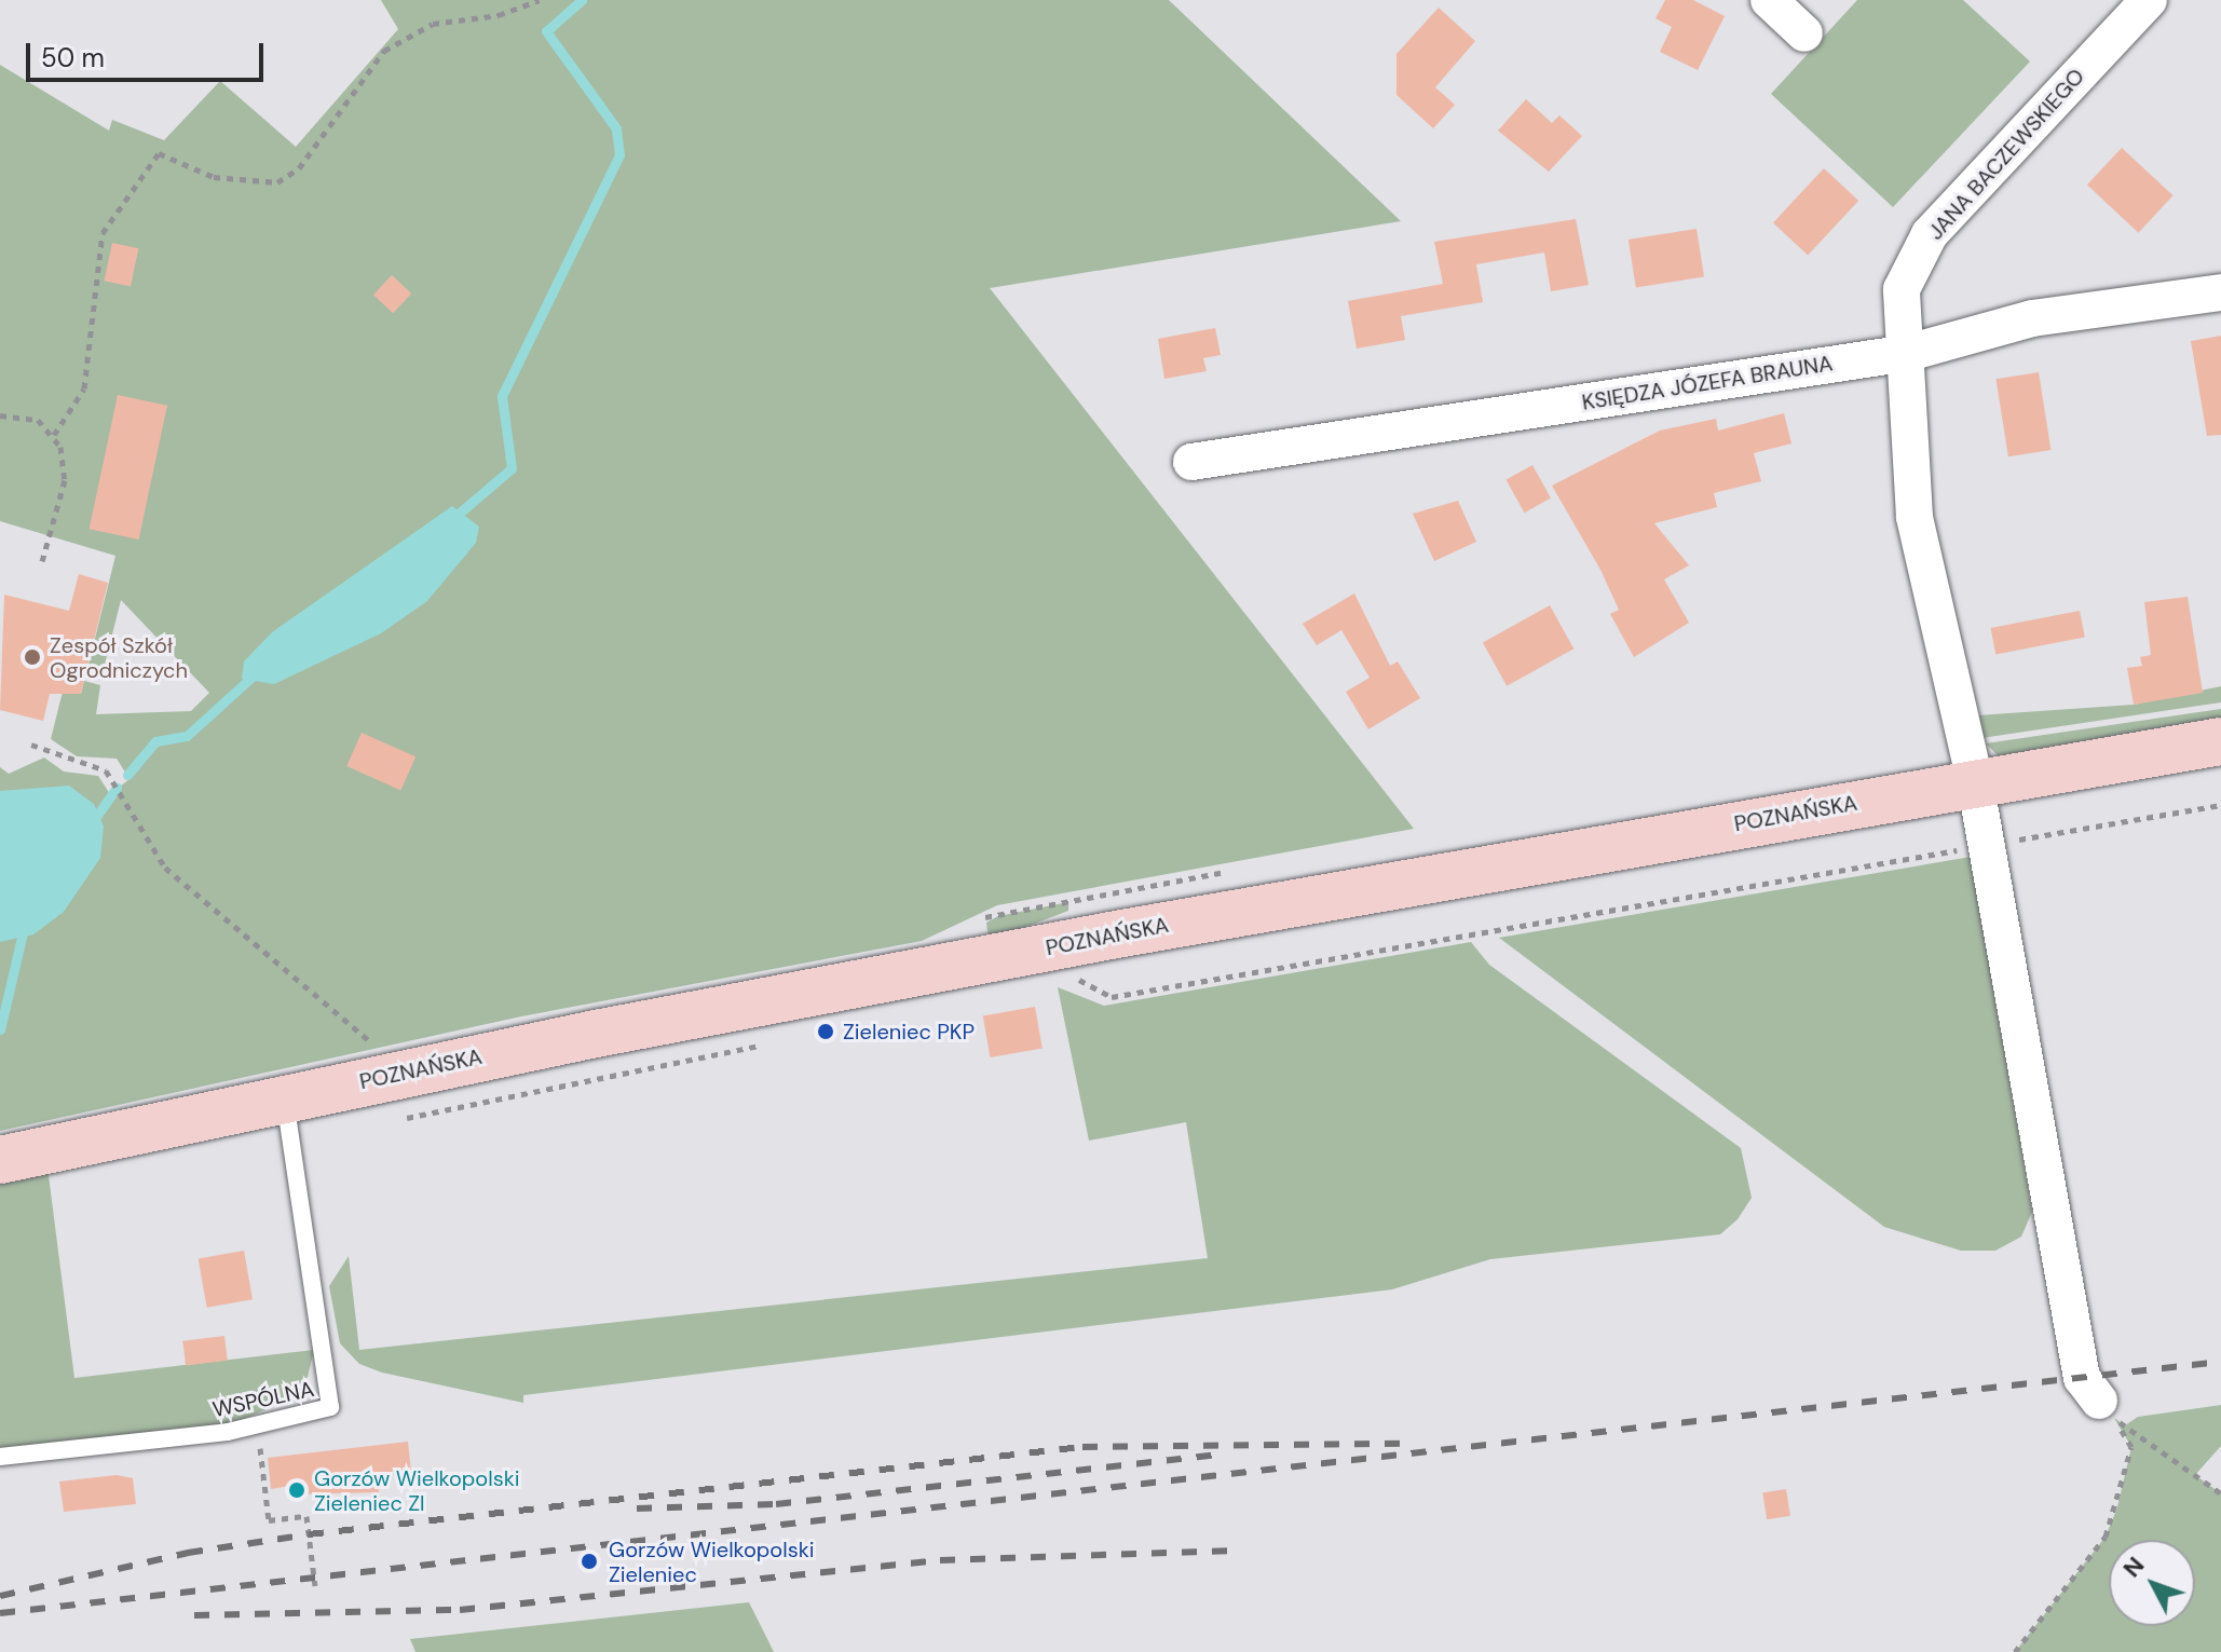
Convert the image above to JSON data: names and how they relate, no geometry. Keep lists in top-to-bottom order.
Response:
{
  "streets": {
    "main road": ["POZNAŃSKA"],
    "street": ["JANA BACZEWSKIEGO", "KSIĘDZA JÓZEFA BRAUNA"],
    "lane": ["WSPÓLNA"]
  },
  "crossings": [
    ["JANA BACZEWSKIEGO", "KSIĘDZA JÓZEFA BRAUNA"],
    ["JANA BACZEWSKIEGO", "POZNAŃSKA"],
    ["POZNAŃSKA", "WSPÓLNA"]
  ],
  "places": [
    "Zespół Szkół Ogrodniczych",
    "Zieleniec PKP",
    "Gorzów Wielkopolski Zieleniec Zl",
    "Gorzów Wielkopolski Zieleniec"
  ],
  "scale_bar": "50 m",
  "north": "top left"
}
